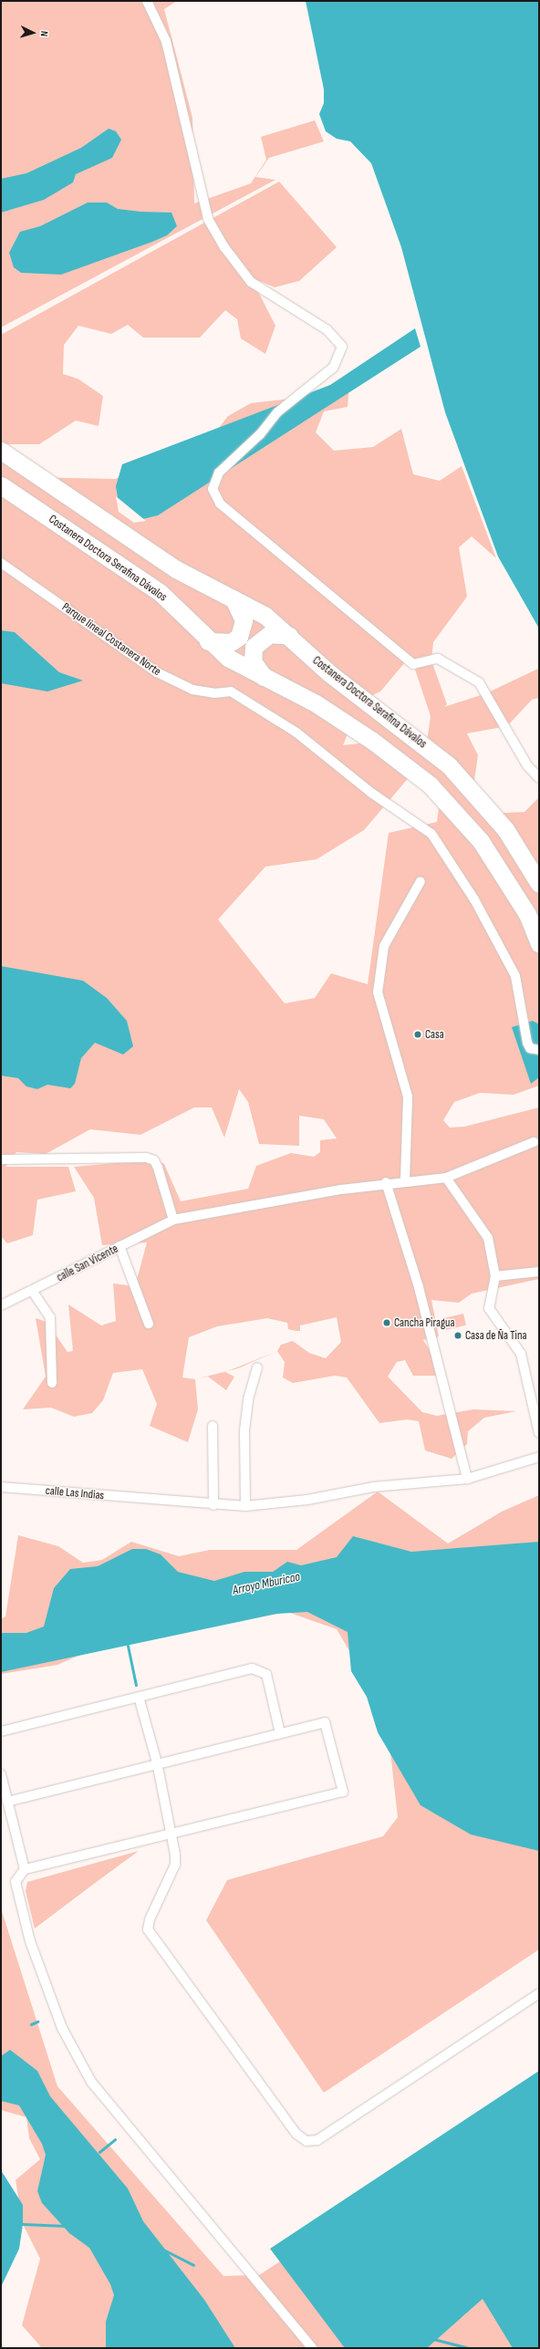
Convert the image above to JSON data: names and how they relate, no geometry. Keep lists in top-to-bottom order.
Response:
{
  "streets": {
    "highway": ["Costanera Doctora Serafina Dávalos"],
    "street": ["Parque lineal Costanera Norte", "calle San Vicente", "calle Las Indias"]
  },
  "water": ["Arroyo Mburicao"],
  "places": ["Casa", "Cancha Piragua", "Casa de Ña Tina"],
  "north": "right"
}
